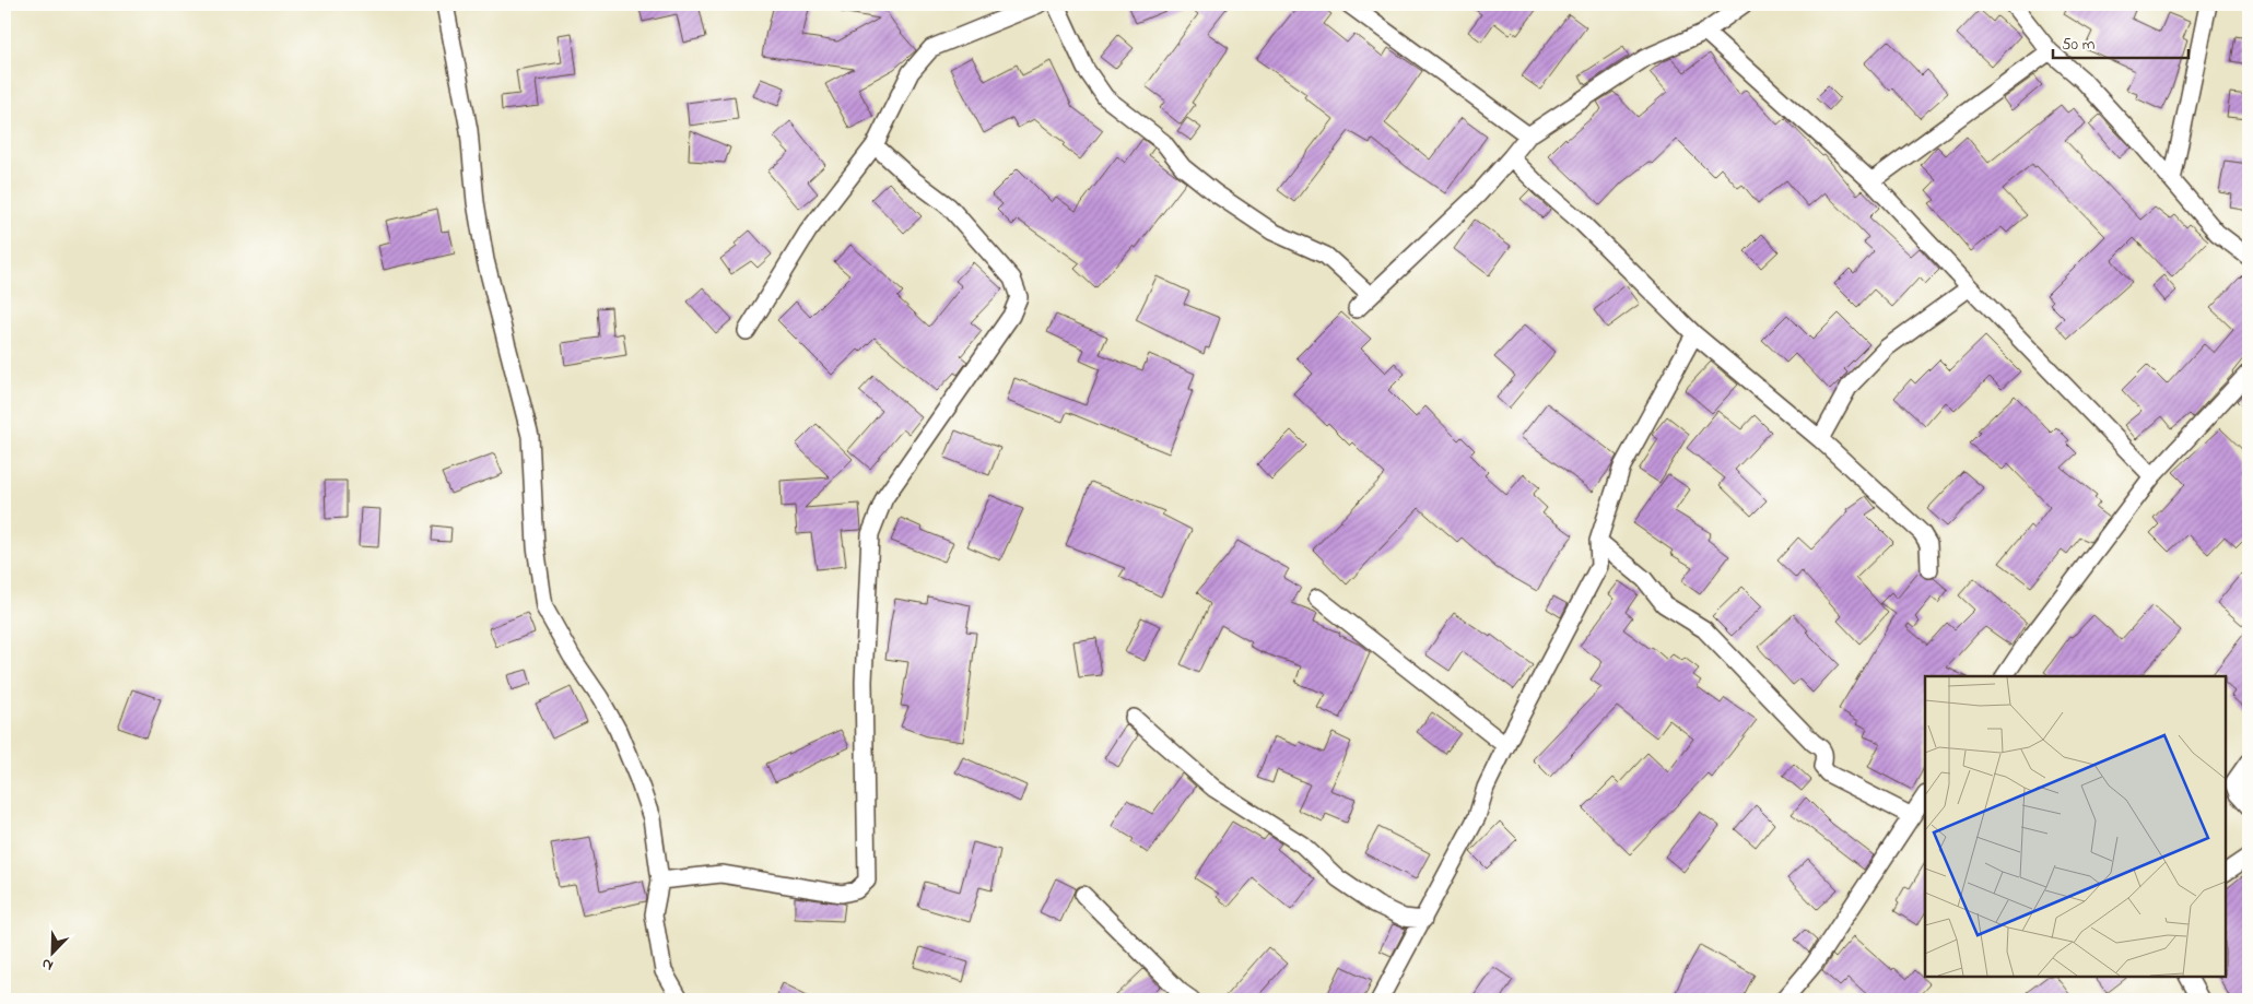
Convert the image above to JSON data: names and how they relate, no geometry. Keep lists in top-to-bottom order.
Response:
{
  "scale_bar": "50 m",
  "north": "bottom left"
}
